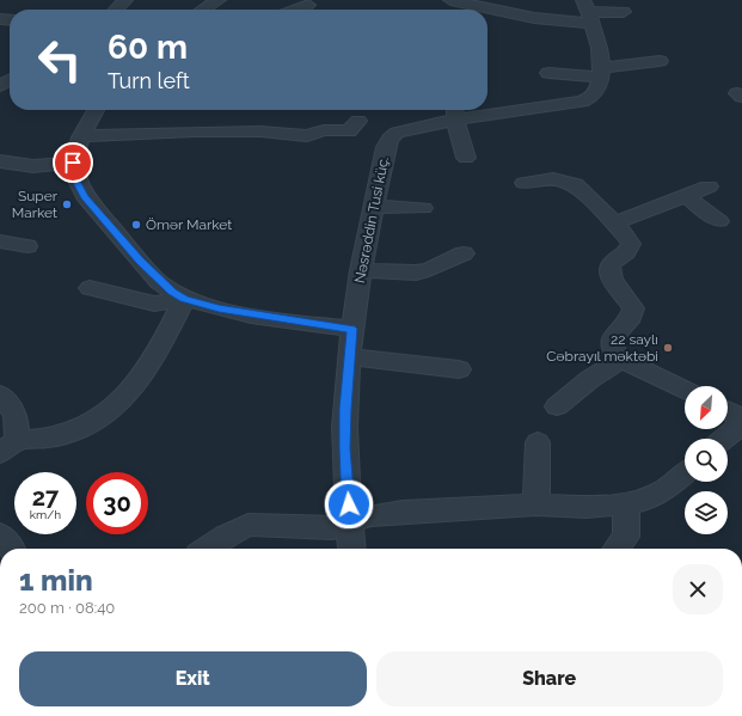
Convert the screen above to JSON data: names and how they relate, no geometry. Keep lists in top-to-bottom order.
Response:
{
  "streets": {
    "street": ["Nəsrəddin Tusi küç."]
  },
  "places": ["Super Market", "Ömər Market", "22 saylı Cəbrayıl məktəbi"],
  "north": "bottom left",
  "page": {
    "turn": ["60 m", "Turn left"],
    "speed": "27 km/h",
    "limit": "30",
    "heading": ["1 min", "200 m · 08:40"],
    "buttons": ["Exit", "Share"]
  }
}
